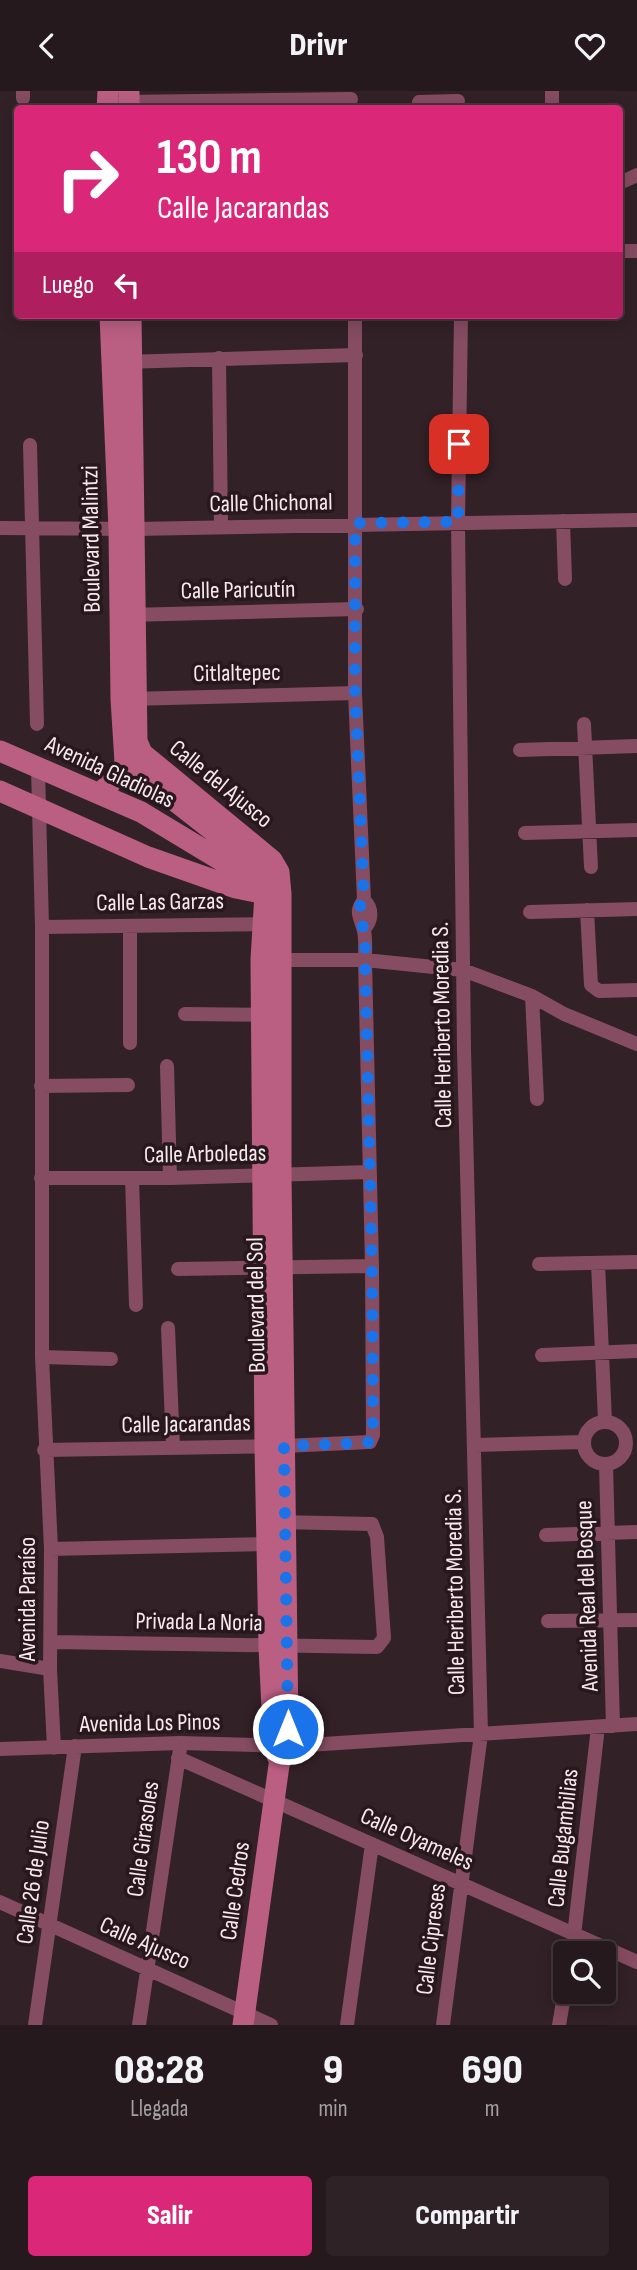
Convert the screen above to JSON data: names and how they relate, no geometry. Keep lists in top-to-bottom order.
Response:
{
  "streets": {
    "street": [
      "Calle Chichonal",
      "Boulevard Malintzi",
      "Calle Paricutín",
      "Citlaltepec",
      "Avenida Gladiolas",
      "Calle del Ajusco",
      "Calle Las Garzas",
      "Calle Heriberto Moredia S.",
      "Calle Arboledas",
      "Boulevard del Sol",
      "Calle Jacarandas",
      "Avenida Real del Bosque",
      "Avenida Paraíso",
      "Privada La Noria",
      "Avenida Los Pinos",
      "Calle Bugambilias",
      "Calle Girasoles",
      "Calle Oyameles",
      "Calle 26 de Julio",
      "Calle Cedros",
      "Calle Cipreses",
      "Calle Ajusco"
    ]
  },
  "crossings": [
    ["Calle Chichonal", "Boulevard Malintzi"],
    ["Calle Chichonal", "Calle Heriberto Moredia S."],
    ["Boulevard Malintzi", "Calle Paricutín"],
    ["Boulevard Malintzi", "Citlaltepec"],
    ["Boulevard Malintzi", "Calle del Ajusco"],
    ["Citlaltepec", "Calle del Ajusco"],
    ["Avenida Gladiolas", "Calle del Ajusco"],
    ["Avenida Gladiolas", "Boulevard del Sol"],
    ["Avenida Gladiolas", "Avenida Paraíso"],
    ["Calle del Ajusco", "Boulevard del Sol"],
    ["Calle Las Garzas", "Boulevard del Sol"],
    ["Calle Las Garzas", "Avenida Paraíso"],
    ["Calle Heriberto Moredia S.", "Avenida Los Pinos"],
    ["Calle Heriberto Moredia S.", "Calle Cipreses"],
    ["Calle Arboledas", "Boulevard del Sol"],
    ["Calle Arboledas", "Avenida Paraíso"],
    ["Boulevard del Sol", "Calle Jacarandas"],
    ["Boulevard del Sol", "Privada La Noria"],
    ["Boulevard del Sol", "Avenida Los Pinos"],
    ["Boulevard del Sol", "Calle Cedros"],
    ["Calle Jacarandas", "Avenida Paraíso"],
    ["Avenida Real del Bosque", "Avenida Los Pinos"],
    ["Avenida Real del Bosque", "Calle Bugambilias"],
    ["Avenida Paraíso", "Privada La Noria"],
    ["Avenida Paraíso", "Avenida Los Pinos"],
    ["Avenida Los Pinos", "Calle Bugambilias"],
    ["Avenida Los Pinos", "Calle Girasoles"],
    ["Avenida Los Pinos", "Calle Oyameles"],
    ["Avenida Los Pinos", "Calle 26 de Julio"],
    ["Avenida Los Pinos", "Calle Cedros"],
    ["Avenida Los Pinos", "Calle Cipreses"],
    ["Calle Bugambilias", "Calle Oyameles"],
    ["Calle Girasoles", "Calle Oyameles"],
    ["Calle Girasoles", "Calle Ajusco"],
    ["Calle Oyameles", "Calle Cedros"],
    ["Calle Oyameles", "Calle Cipreses"],
    ["Calle 26 de Julio", "Calle Ajusco"],
    ["Calle Cedros", "Calle Ajusco"]
  ],
  "page": {
    "header": "Drivr",
    "turn": ["130 m", "Calle Jacarandas"],
    "then": "Luego",
    "eta": [
      "08:28",
      "Llegada",
      "9",
      "min",
      "690",
      "m"
    ],
    "buttons": ["Salir", "Compartir"]
  }
}
